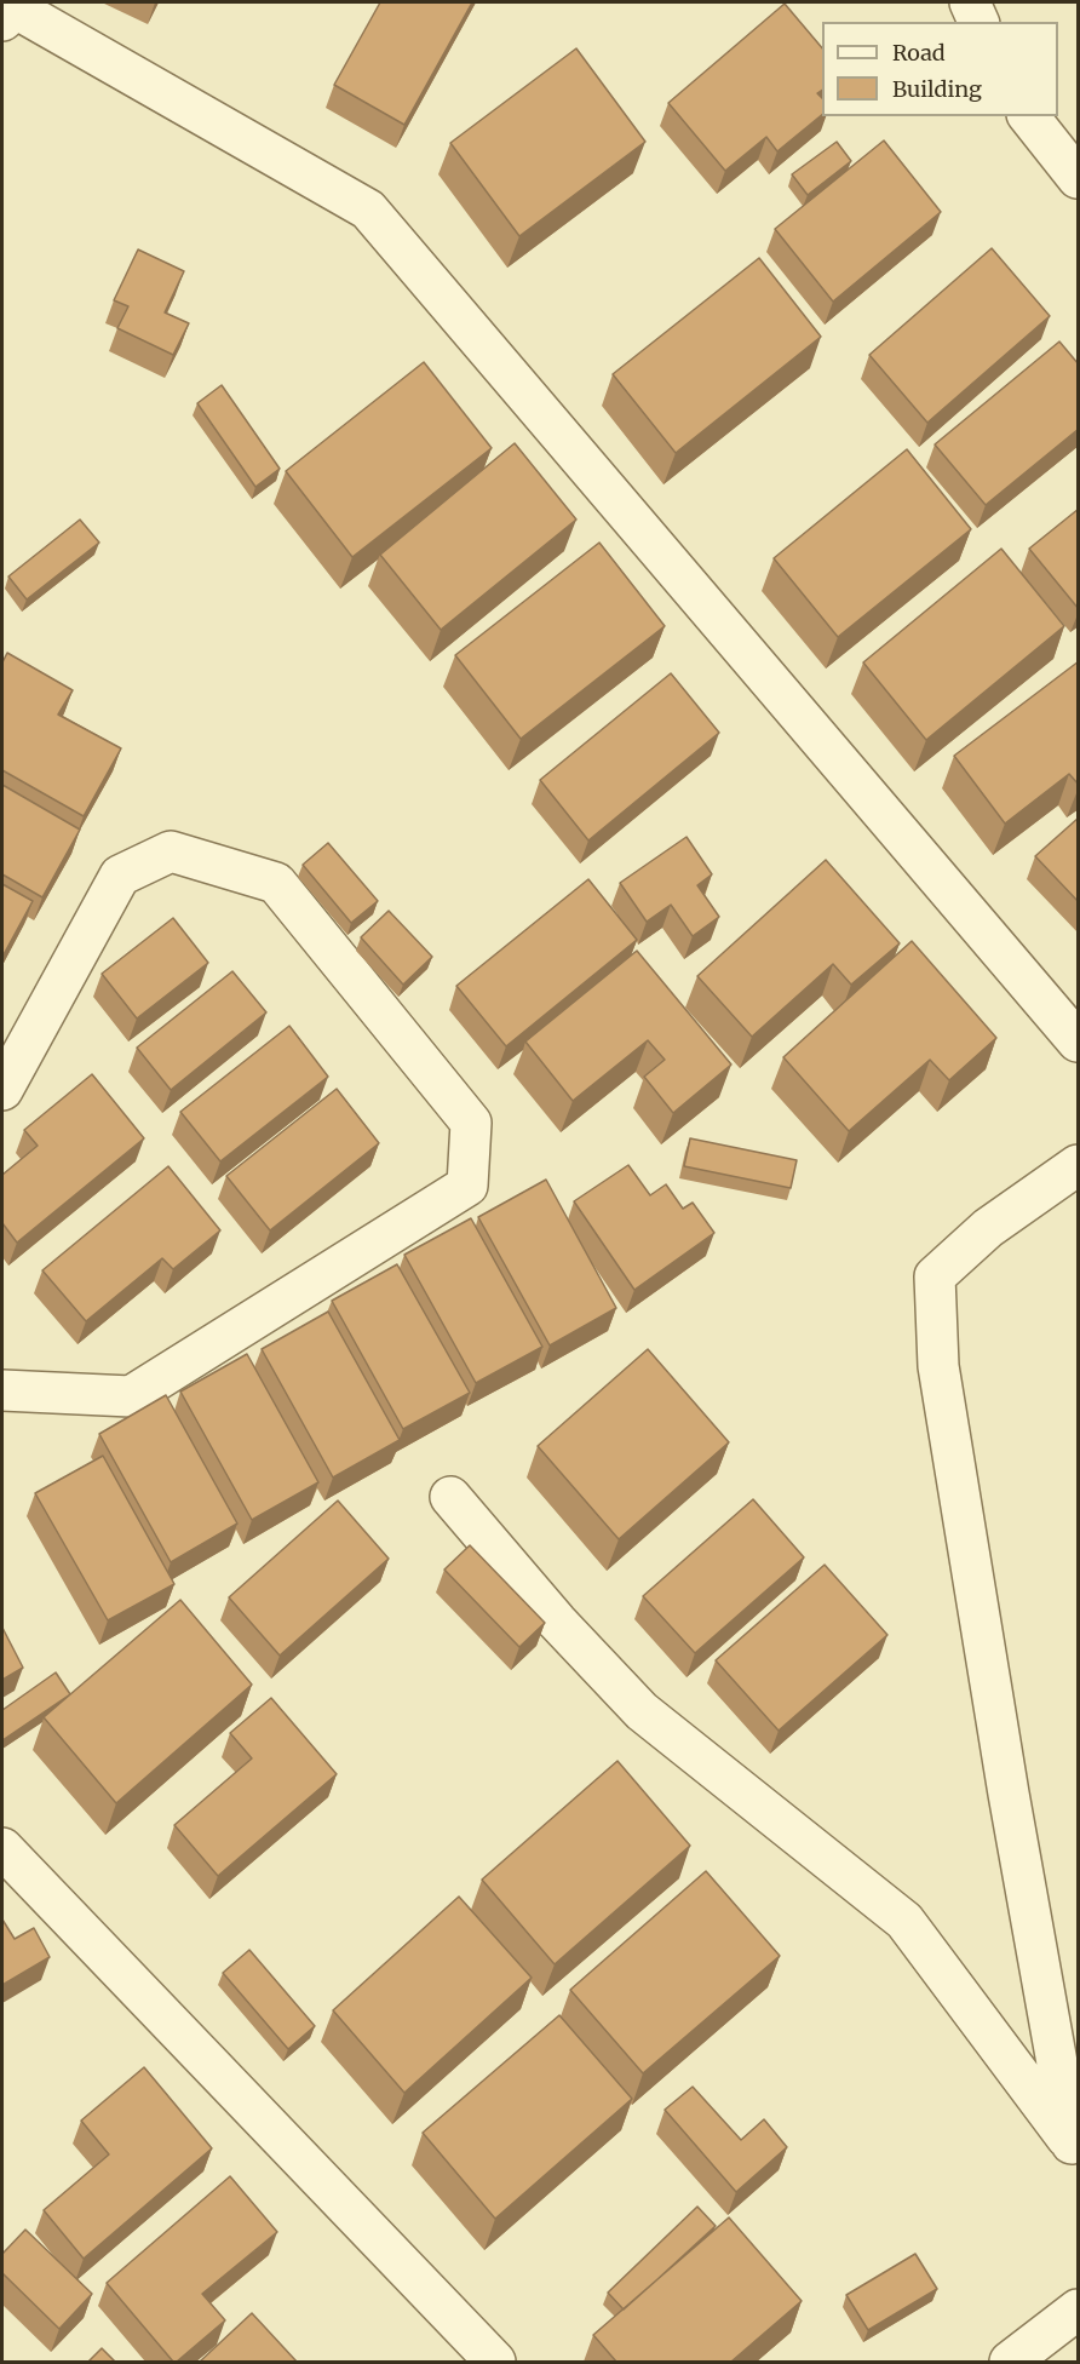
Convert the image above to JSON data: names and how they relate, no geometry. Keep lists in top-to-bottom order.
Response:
{
  "legend": ["Road", "Building"]
}
